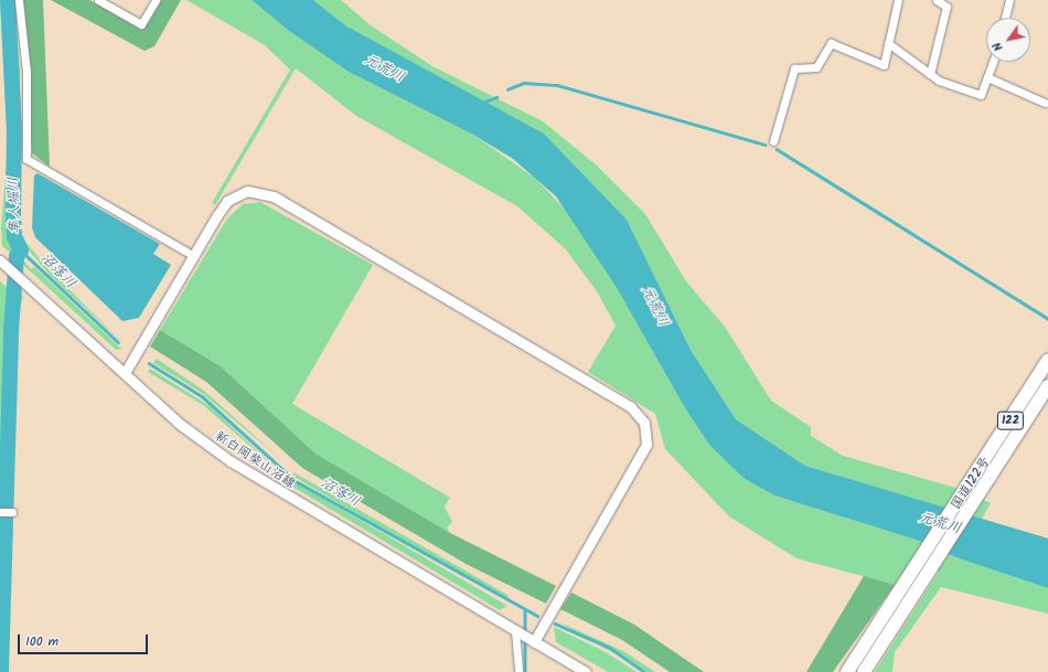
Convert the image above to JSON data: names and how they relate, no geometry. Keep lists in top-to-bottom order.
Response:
{
  "streets": {
    "highway": ["122", "国道122号"],
    "street": ["新白岡柴山沼線"]
  },
  "water": ["元荒川", "隼人堀川", "沼落川"],
  "scale_bar": "100 m",
  "north": "bottom left"
}
